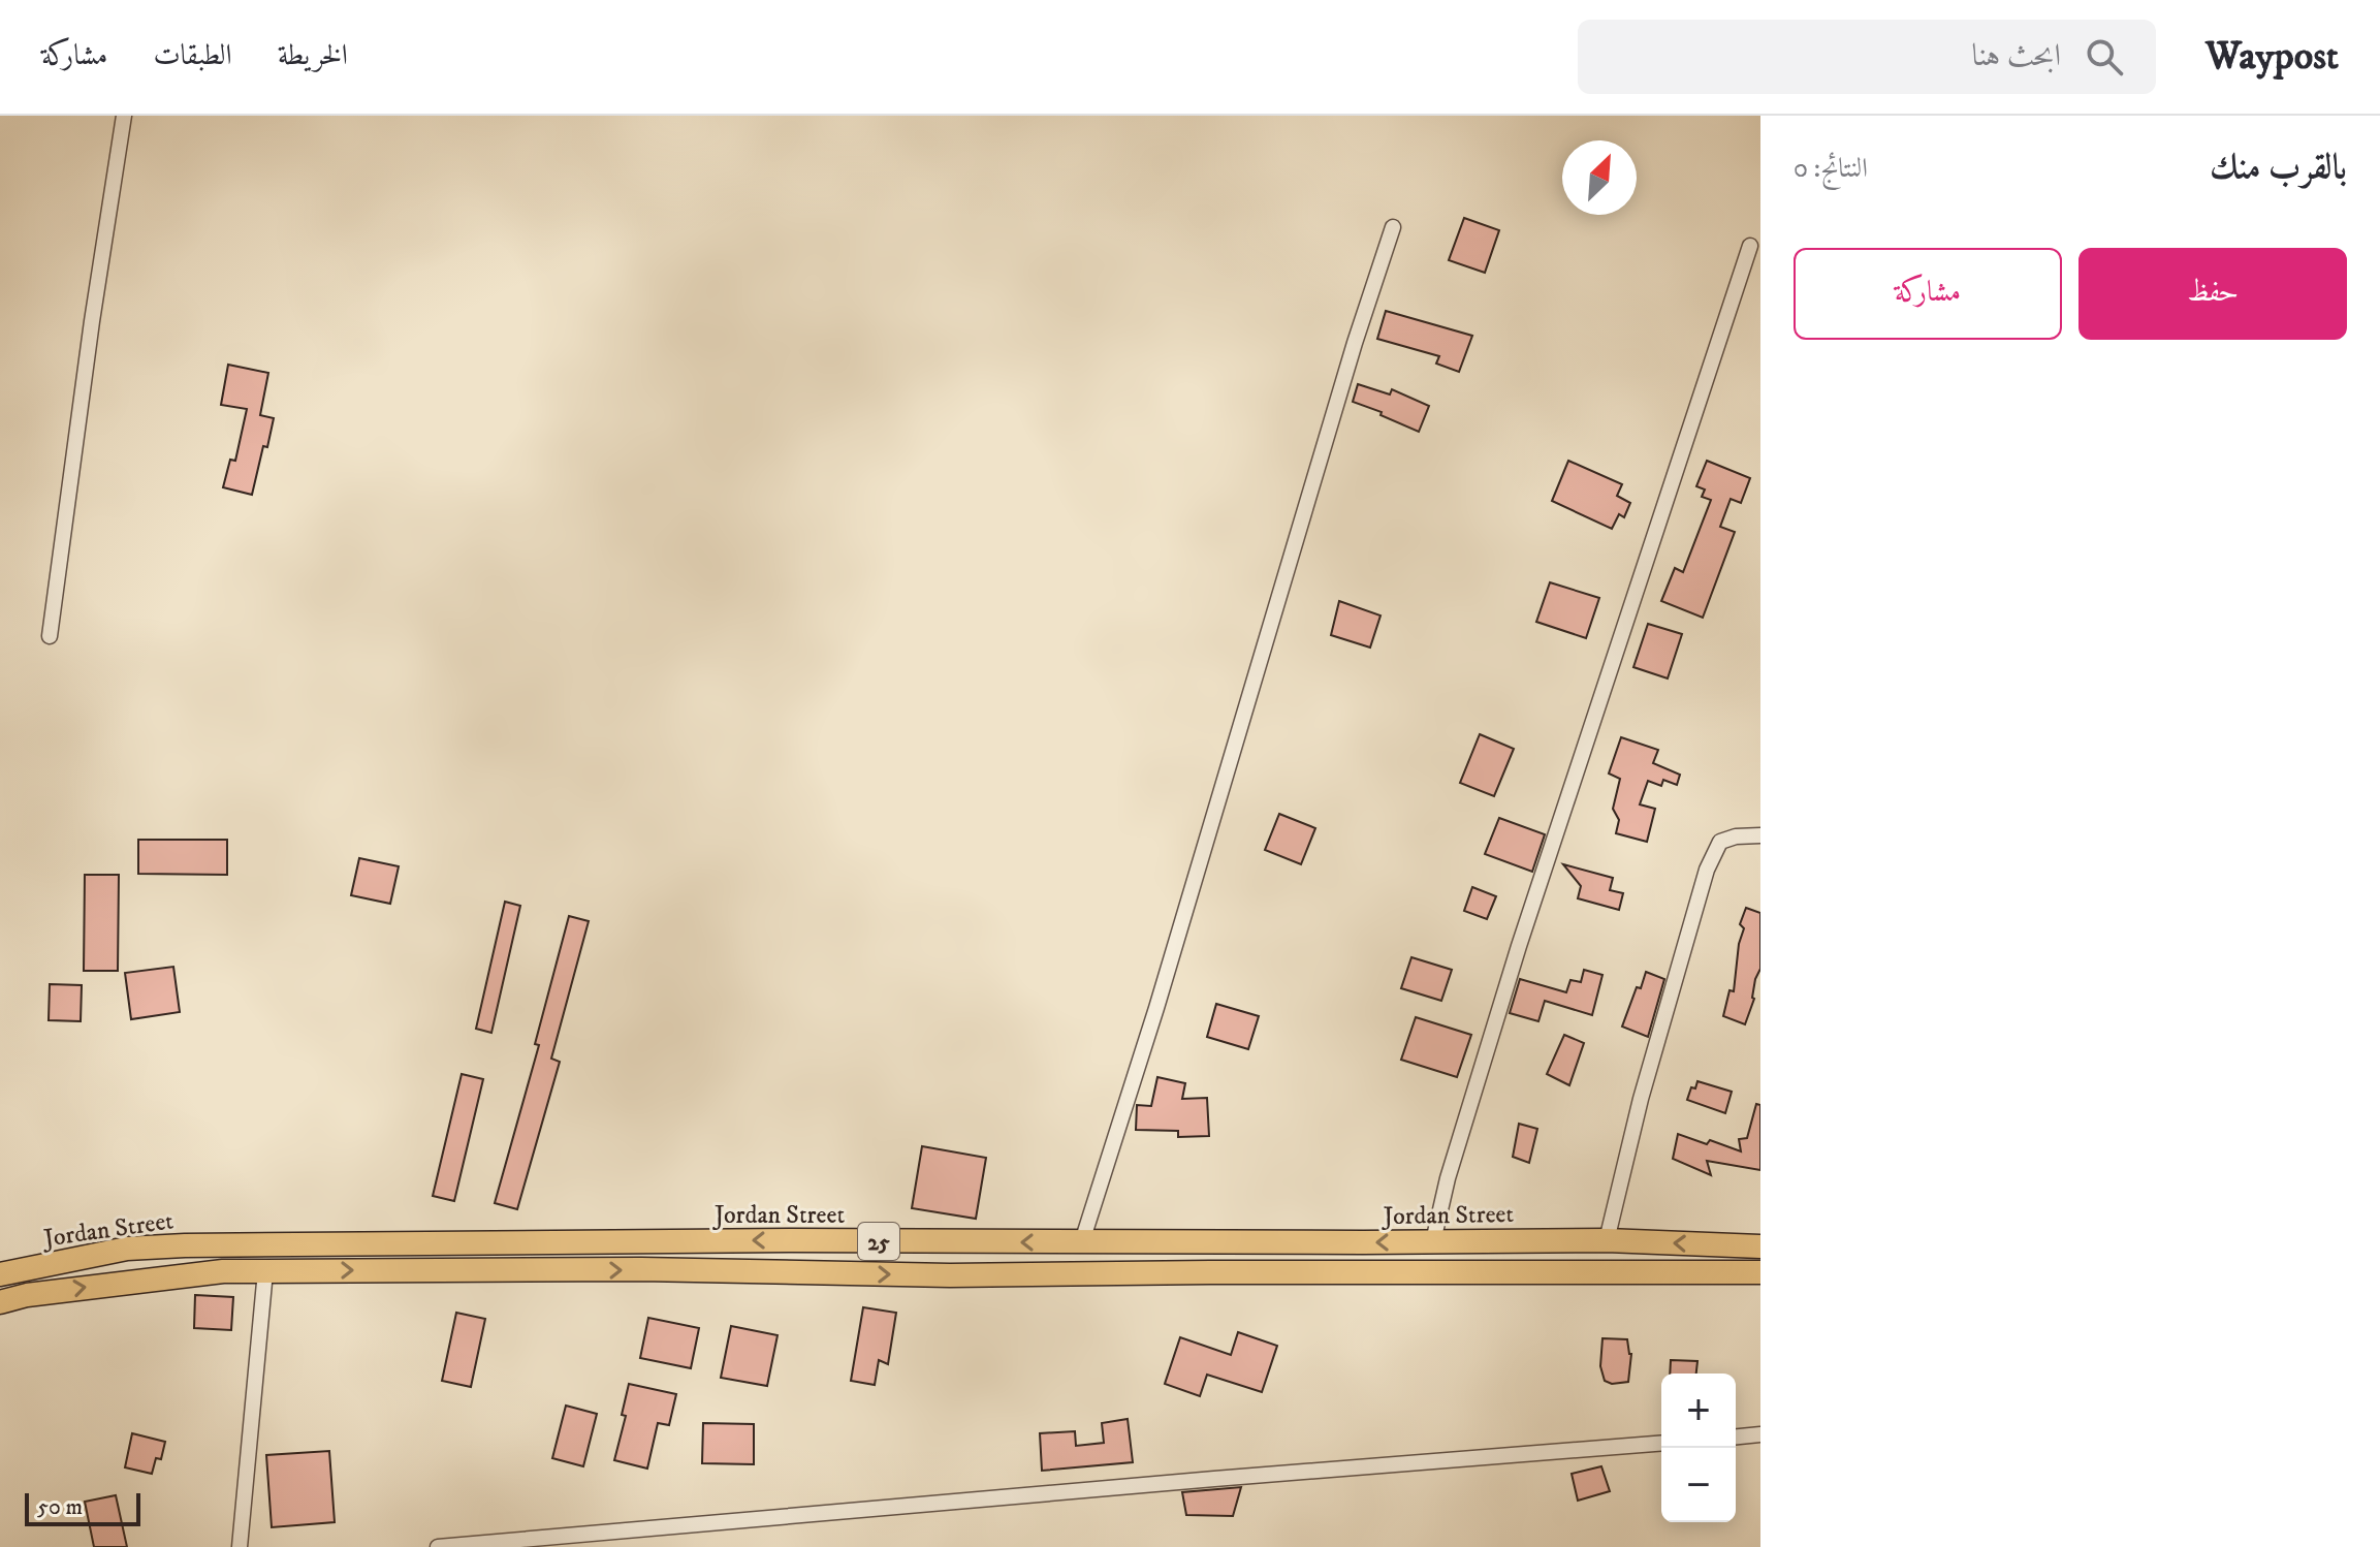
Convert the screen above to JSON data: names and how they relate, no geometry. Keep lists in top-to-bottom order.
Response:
{
  "streets": {
    "highway": ["Jordan Street", "25"]
  },
  "scale_bar": "50 m",
  "north": "top right",
  "page": {
    "header": "Waypost",
    "search": "ابحث هنا",
    "nav": ["الخريطة", "الطبقات", "مشاركة"],
    "heading": ["بالقرب منك", "النتائج: 0"],
    "buttons": ["حفظ", "مشاركة"],
    "map_buttons": ["+", "−"],
    "scale": "50 m"
  }
}
